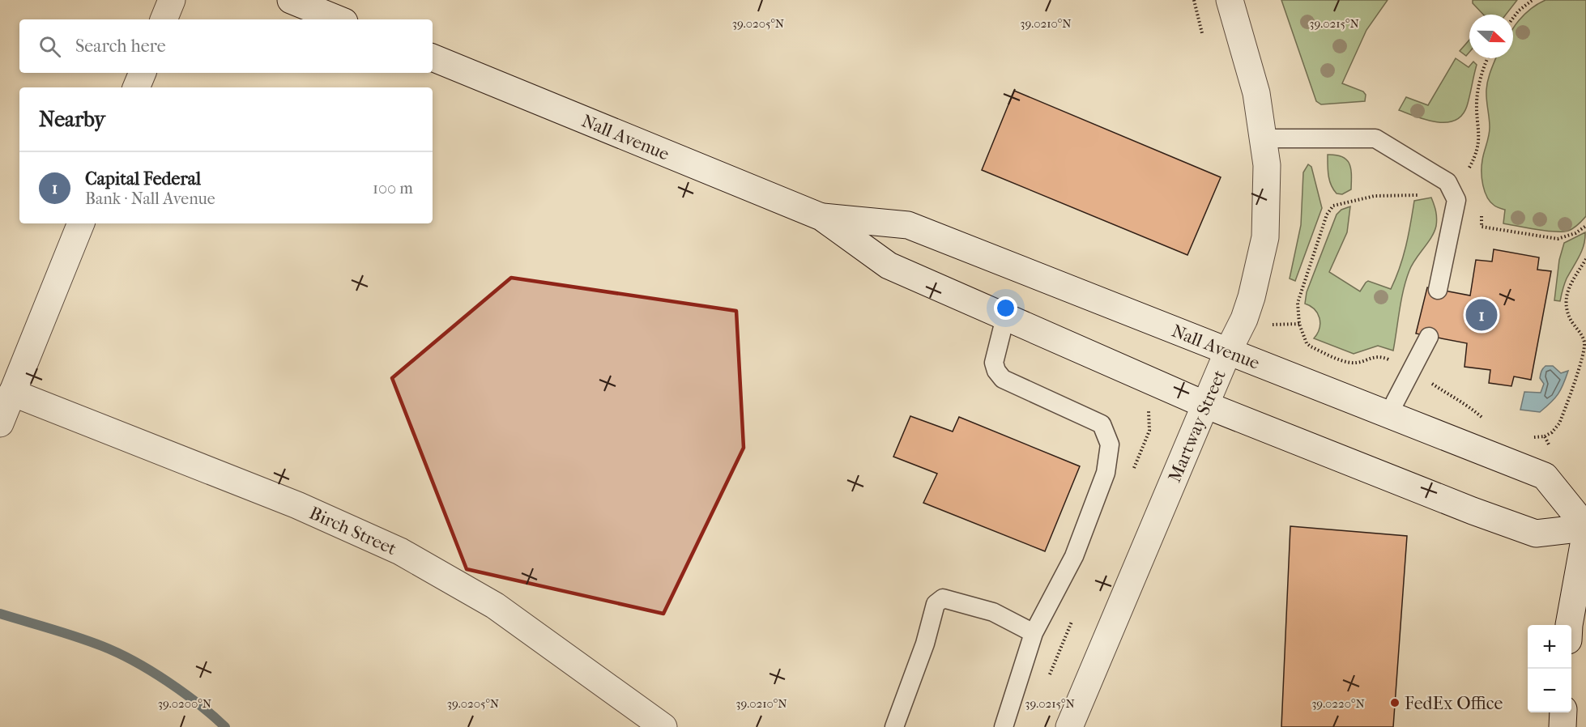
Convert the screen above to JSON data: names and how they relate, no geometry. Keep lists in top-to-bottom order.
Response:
{
  "streets": {
    "main road": ["Nall Avenue", "Martway Street", "Birch Street"]
  },
  "crossings": [
    ["Nall Avenue", "Martway Street"]
  ],
  "places": ["FedEx Office"],
  "north": "right",
  "page": {
    "search": "Search here",
    "heading": "Nearby",
    "list": [
      {
        "mark": "1",
        "name": "Capital Federal",
        "note": "Bank · Nall Avenue",
        "value": "100 m"
      }
    ],
    "pins": "1",
    "map_buttons": ["+", "−"]
  },
  "coordinates": [
    "39.0205°N",
    "39.0215°N",
    "39.0210°N",
    "39.0200°N",
    "39.0220°N"
  ]
}
